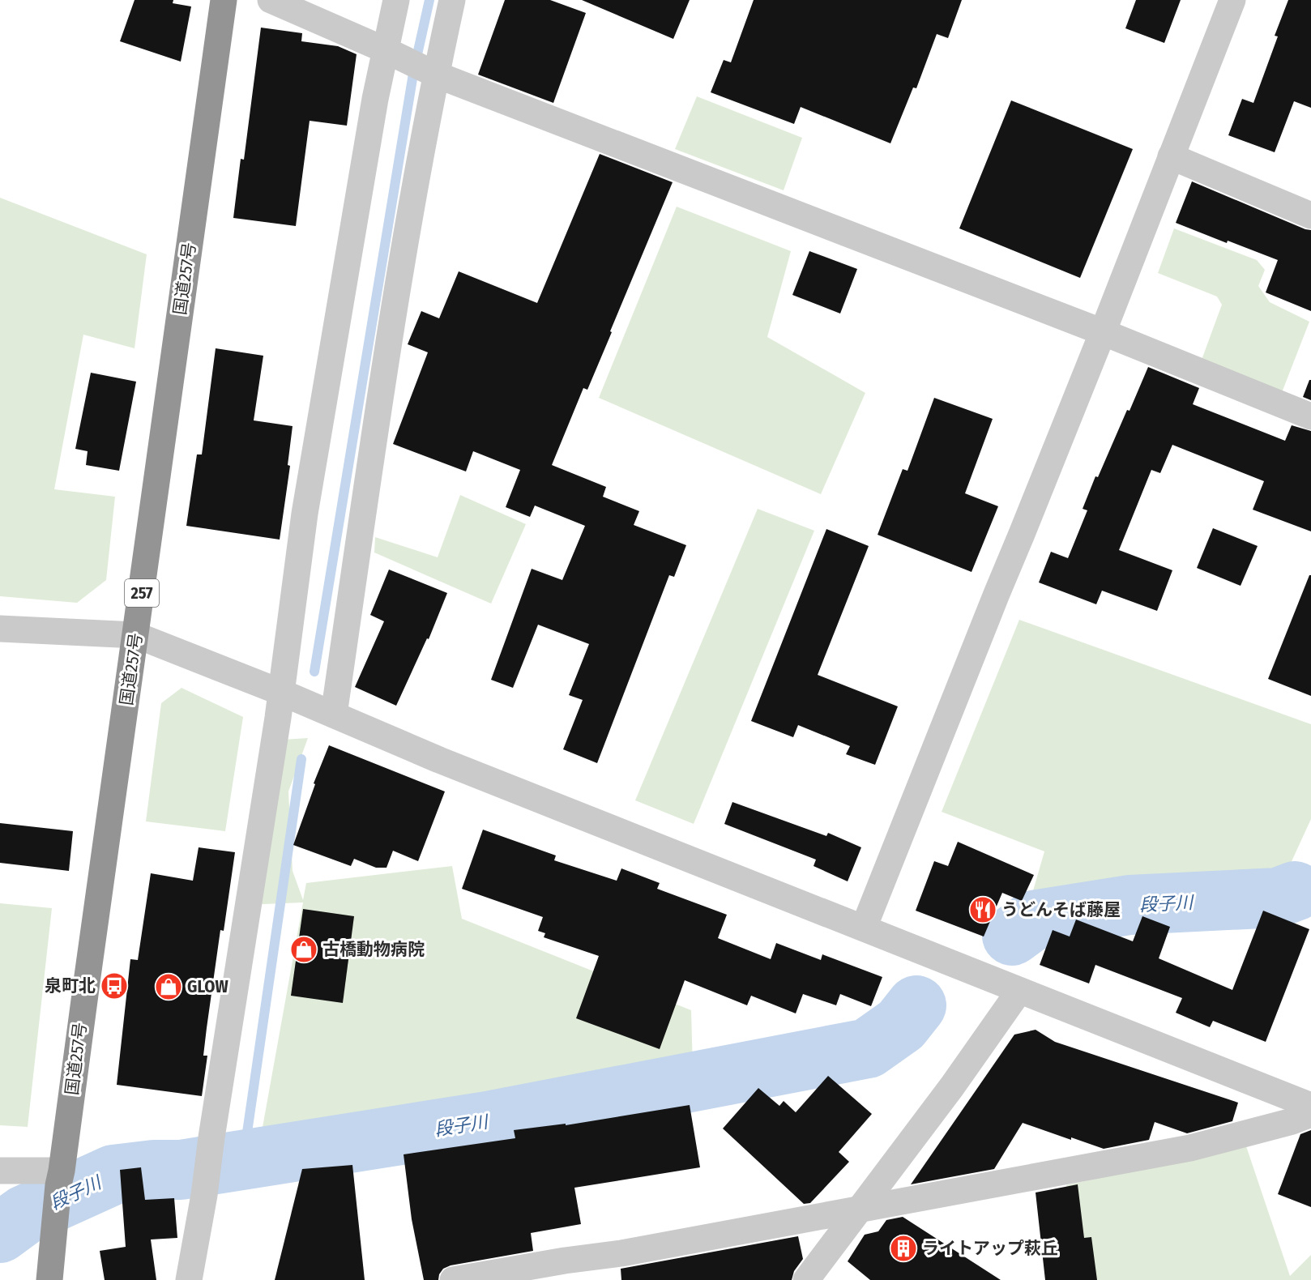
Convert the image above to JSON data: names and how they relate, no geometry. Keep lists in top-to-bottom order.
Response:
{
  "streets": {
    "highway": ["国道257号", "257"]
  },
  "water": ["段子川"],
  "places": {
    "restaurant": ["うどんそば藤屋"],
    "shop": ["古橋動物病院", "GLOW"],
    "bus stop": ["泉町北"],
    "building": ["ライトアップ萩丘"]
  }
}
